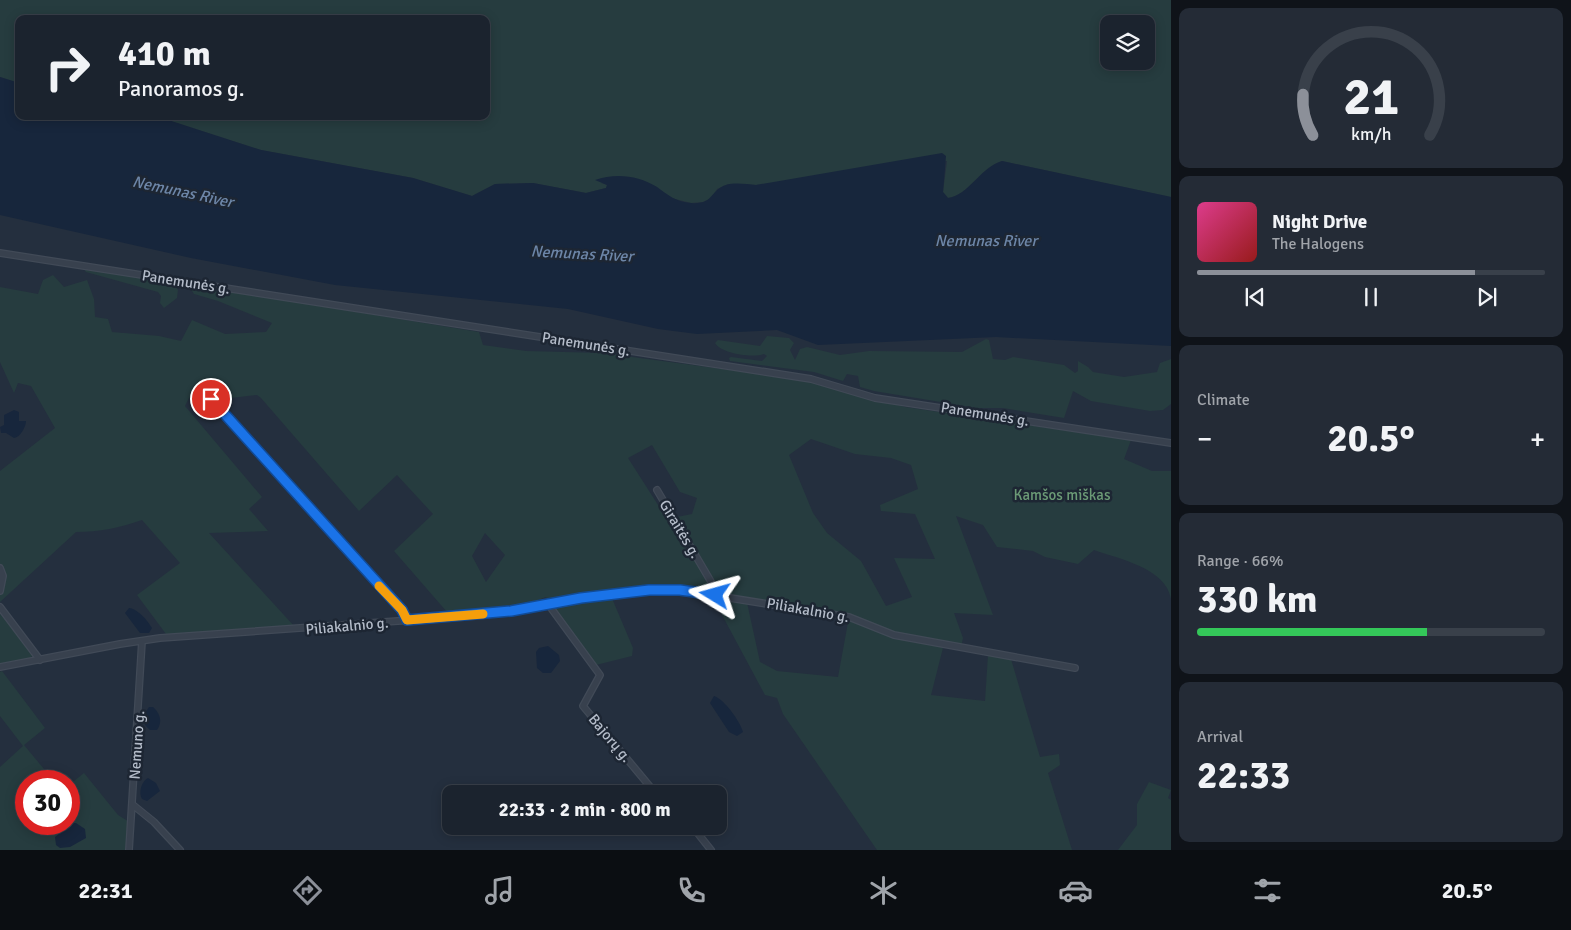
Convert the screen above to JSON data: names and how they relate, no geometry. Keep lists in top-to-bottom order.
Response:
{
  "streets": {
    "street": [
      "Panemunės g.",
      "Giraitės g.",
      "Piliakalnio g.",
      "Bajorų g.",
      "Nemuno g."
    ]
  },
  "crossings": [
    ["Giraitės g.", "Piliakalnio g."],
    ["Piliakalnio g.", "Bajorų g."],
    ["Piliakalnio g.", "Nemuno g."]
  ],
  "water": ["Nemunas River"],
  "parks": ["Kamšos miškas"],
  "page": {
    "turn": ["410 m", "Panoramos g."],
    "song": ["Night Drive", "The Halogens"],
    "tile": [
      "Climate",
      ["Range · 66%", "330 km"],
      ["Arrival", "22:33"]
    ],
    "heat": ["−", "20.5°", "+"],
    "limit": "30",
    "trip": "22:33 · 2 min · 800 m",
    "tabs": ["22:31", "20.5°"],
    "gauge": ["21", "km/h"]
  }
}
